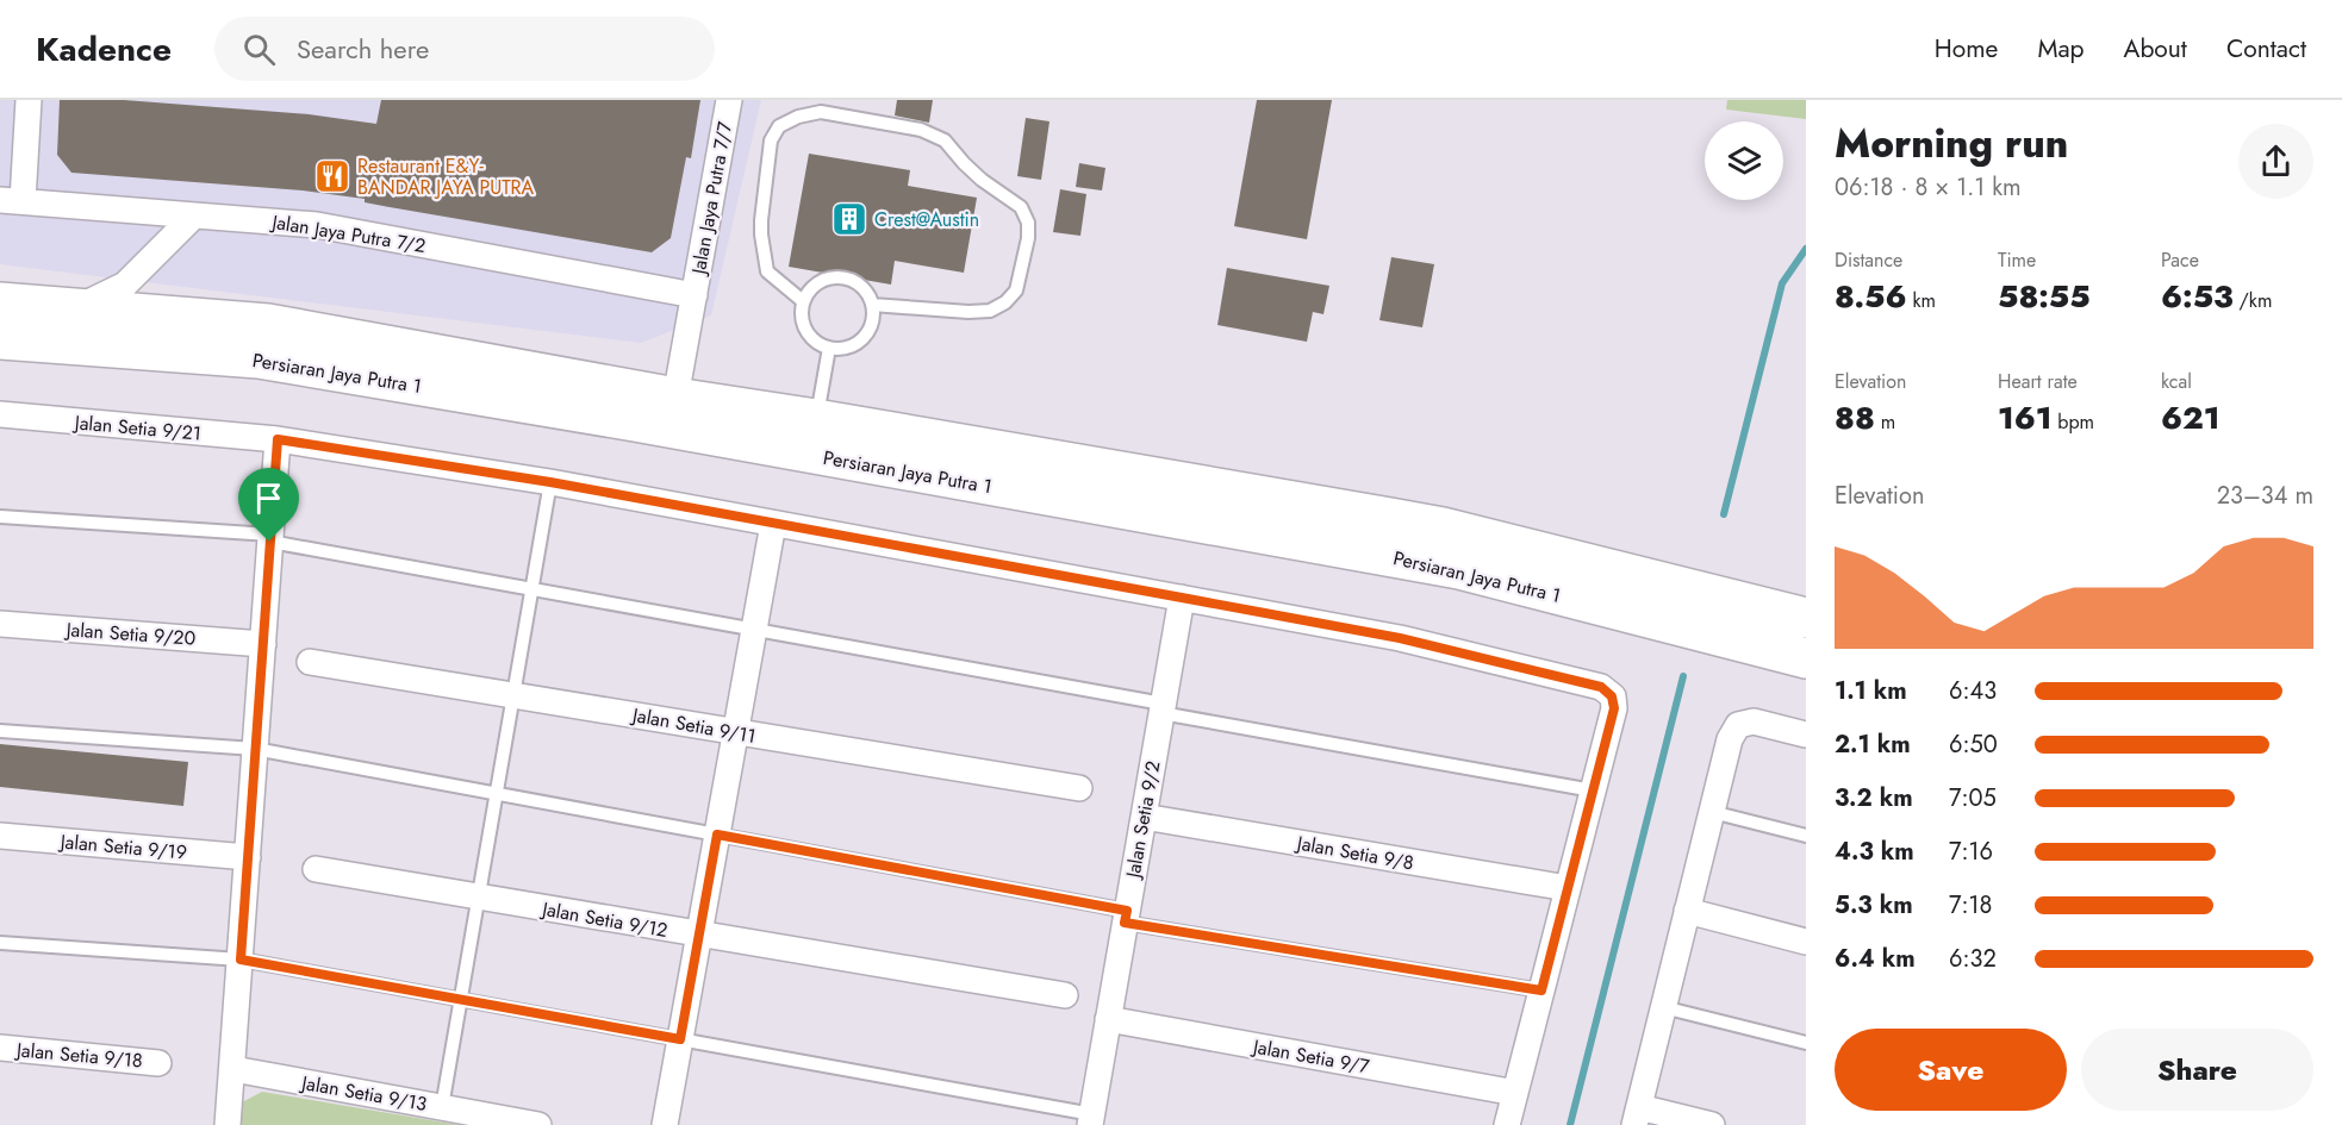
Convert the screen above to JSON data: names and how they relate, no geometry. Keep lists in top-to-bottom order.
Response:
{
  "streets": {
    "main road": ["Persiaran Jaya Putra 1"],
    "street": [
      "Jalan Jaya Putra 7/7",
      "Jalan Jaya Putra 7/2",
      "Jalan Setia 9/21",
      "Jalan Setia 9/20",
      "Jalan Setia 9/11",
      "Jalan Setia 9/2",
      "Jalan Setia 9/19",
      "Jalan Setia 9/8",
      "Jalan Setia 9/12",
      "Jalan Setia 9/18",
      "Jalan Setia 9/7",
      "Jalan Setia 9/13"
    ]
  },
  "crossings": [
    ["Jalan Jaya Putra 7/7", "Jalan Jaya Putra 7/2"],
    ["Jalan Jaya Putra 7/7", "Persiaran Jaya Putra 1"],
    ["Jalan Setia 9/21", "Jalan Setia 9/2"],
    ["Jalan Setia 9/2", "Jalan Setia 9/8"],
    ["Jalan Setia 9/2", "Jalan Setia 9/7"]
  ],
  "places": {
    "restaurant": ["Restaurant E&Y- BANDAR JAYA PUTRA"],
    "building": ["Crest@Austin"]
  },
  "page": {
    "header": "Kadence",
    "search": "Search here",
    "nav": [
      "Home",
      "Map",
      "About",
      "Contact"
    ],
    "heading": ["Morning run", "06:18 · 8 × 1.1 km"],
    "stats": [
      ["Distance", "8.56 km"],
      ["Time", "58:55"],
      ["Pace", "6:53 /km"],
      ["Elevation", "88 m"],
      ["Heart rate", "161 bpm"],
      ["kcal", "621"]
    ],
    "chart": ["Elevation", "23–34 m"],
    "list": [
      {
        "name": "1.1 km",
        "note": "6:43"
      },
      {
        "name": "2.1 km",
        "note": "6:50"
      },
      {
        "name": "3.2 km",
        "note": "7:05"
      },
      {
        "name": "4.3 km",
        "note": "7:16"
      },
      {
        "name": "5.3 km",
        "note": "7:18"
      },
      {
        "name": "6.4 km",
        "note": "6:32"
      }
    ],
    "buttons": ["Save", "Share"]
  }
}
